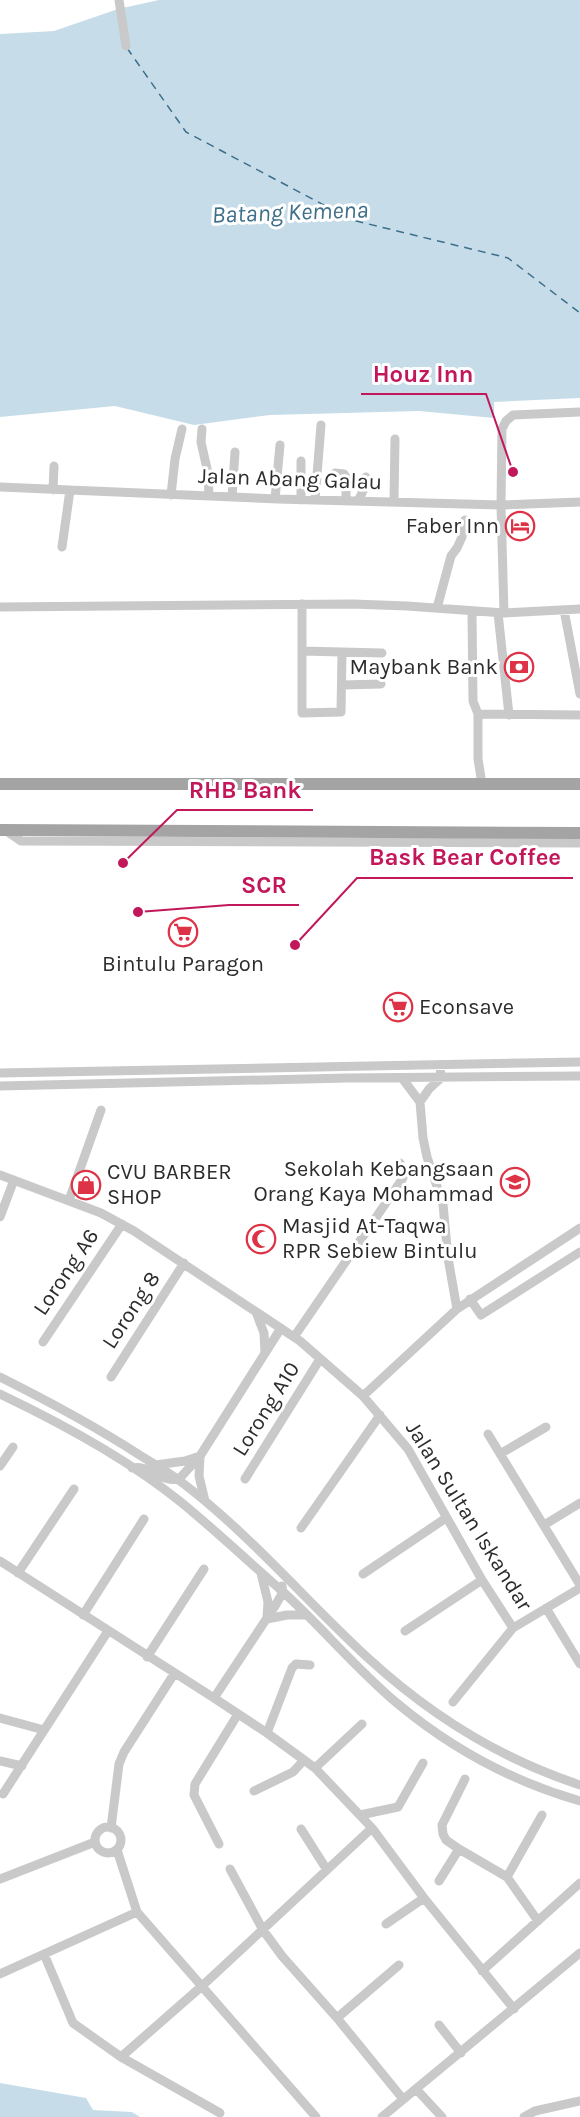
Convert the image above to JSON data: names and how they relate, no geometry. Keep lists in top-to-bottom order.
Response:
{
  "streets": {
    "street": [
      "Jalan Abang Galau",
      "Lorong A6",
      "Lorong 8",
      "Lorong A10",
      "Jalan Sultan Iskandar"
    ]
  },
  "crossings": [
    ["Lorong A6", "Jalan Sultan Iskandar"],
    ["Lorong 8", "Jalan Sultan Iskandar"],
    ["Lorong A10", "Jalan Sultan Iskandar"]
  ],
  "water": ["Batang Kemena"],
  "places": {
    "other": [
      "Houz Inn",
      "RHB Bank",
      "SCR",
      "Bask Bear Coffee"
    ],
    "hotel": ["Faber Inn"],
    "bank": ["Maybank Bank"],
    "supermarket": ["Bintulu Paragon", "Econsave"],
    "school or university": ["Sekolah Kebangsaan Orang Kaya Mohammad"],
    "shop": ["CVU BARBER SHOP"],
    "mosque": ["Masjid At-Taqwa RPR Sebiew Bintulu"]
  }
}
